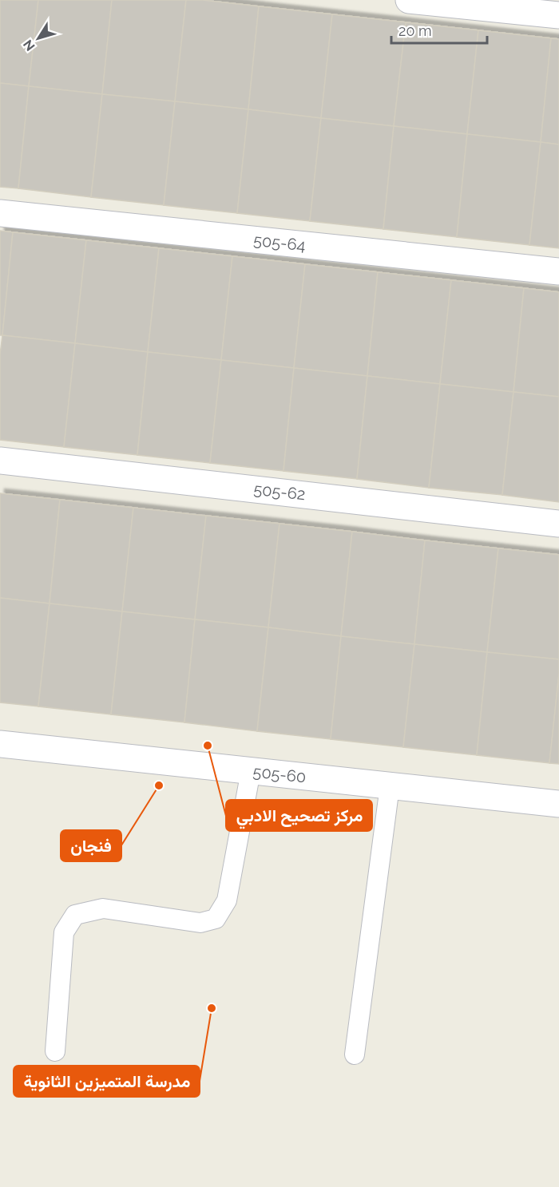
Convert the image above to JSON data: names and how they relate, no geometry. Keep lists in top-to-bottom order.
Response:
{
  "streets": {
    "street": ["505-64", "505-62", "505-60"]
  },
  "places": ["مركز تصحيح الادبي", "فنجان", "مدرسة المتميزين الثانوية"],
  "scale_bar": "20 m",
  "north": "bottom left"
}
